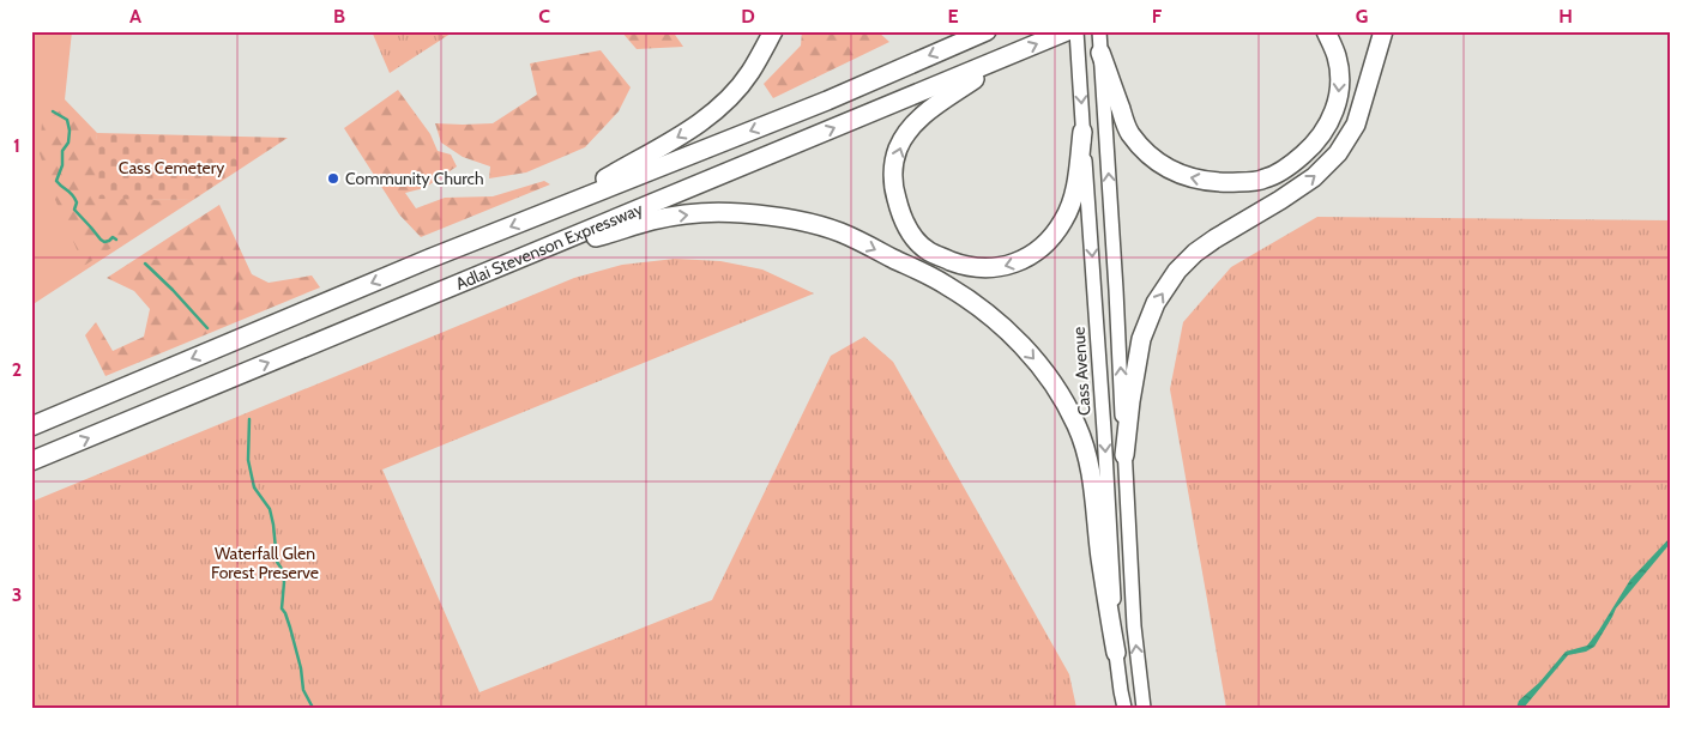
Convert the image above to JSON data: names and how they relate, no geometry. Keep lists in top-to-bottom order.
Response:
{
  "streets": {
    "highway": ["Adlai Stevenson Expressway"],
    "main road": ["Cass Avenue"]
  },
  "parks": ["Cass Cemetery", "Waterfall Glen Forest Preserve"],
  "places": ["Community Church"],
  "grid": {
    "columns": [
      "A",
      "B",
      "C",
      "D",
      "E",
      "F",
      "G",
      "H"
    ],
    "rows": ["1", "2", "3"]
  }
}
